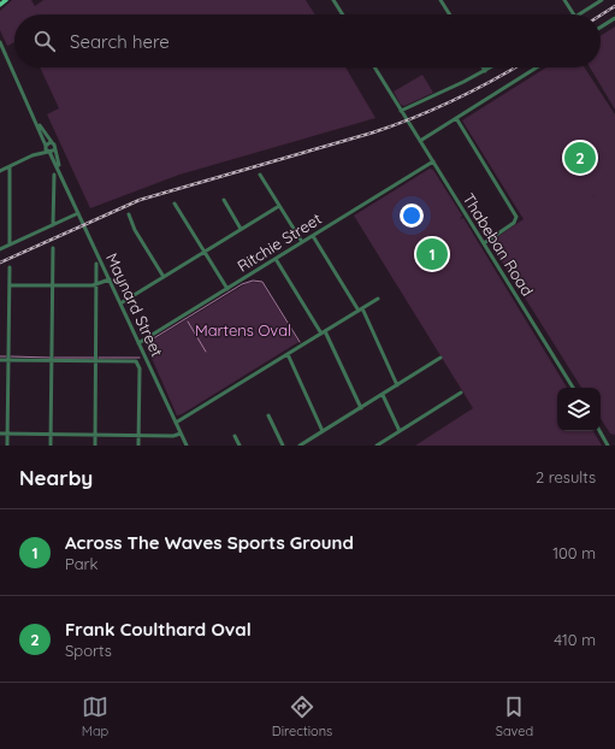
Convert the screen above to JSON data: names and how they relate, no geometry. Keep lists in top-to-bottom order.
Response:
{
  "streets": {
    "street": ["Ritchie Street", "Thabeban Road", "Maynard Street"]
  },
  "crossings": [
    ["Ritchie Street", "Thabeban Road"],
    ["Ritchie Street", "Maynard Street"]
  ],
  "parks": ["Martens Oval"],
  "page": {
    "search": "Search here",
    "pins": ["2", "1"],
    "heading": ["Nearby", "2 results"],
    "list": [
      {
        "mark": "1",
        "name": "Across The Waves Sports Ground",
        "note": "Park",
        "value": "100 m"
      },
      {
        "mark": "2",
        "name": "Frank Coulthard Oval",
        "note": "Sports",
        "value": "410 m"
      }
    ],
    "nav": ["Map", "Directions", "Saved"]
  }
}
